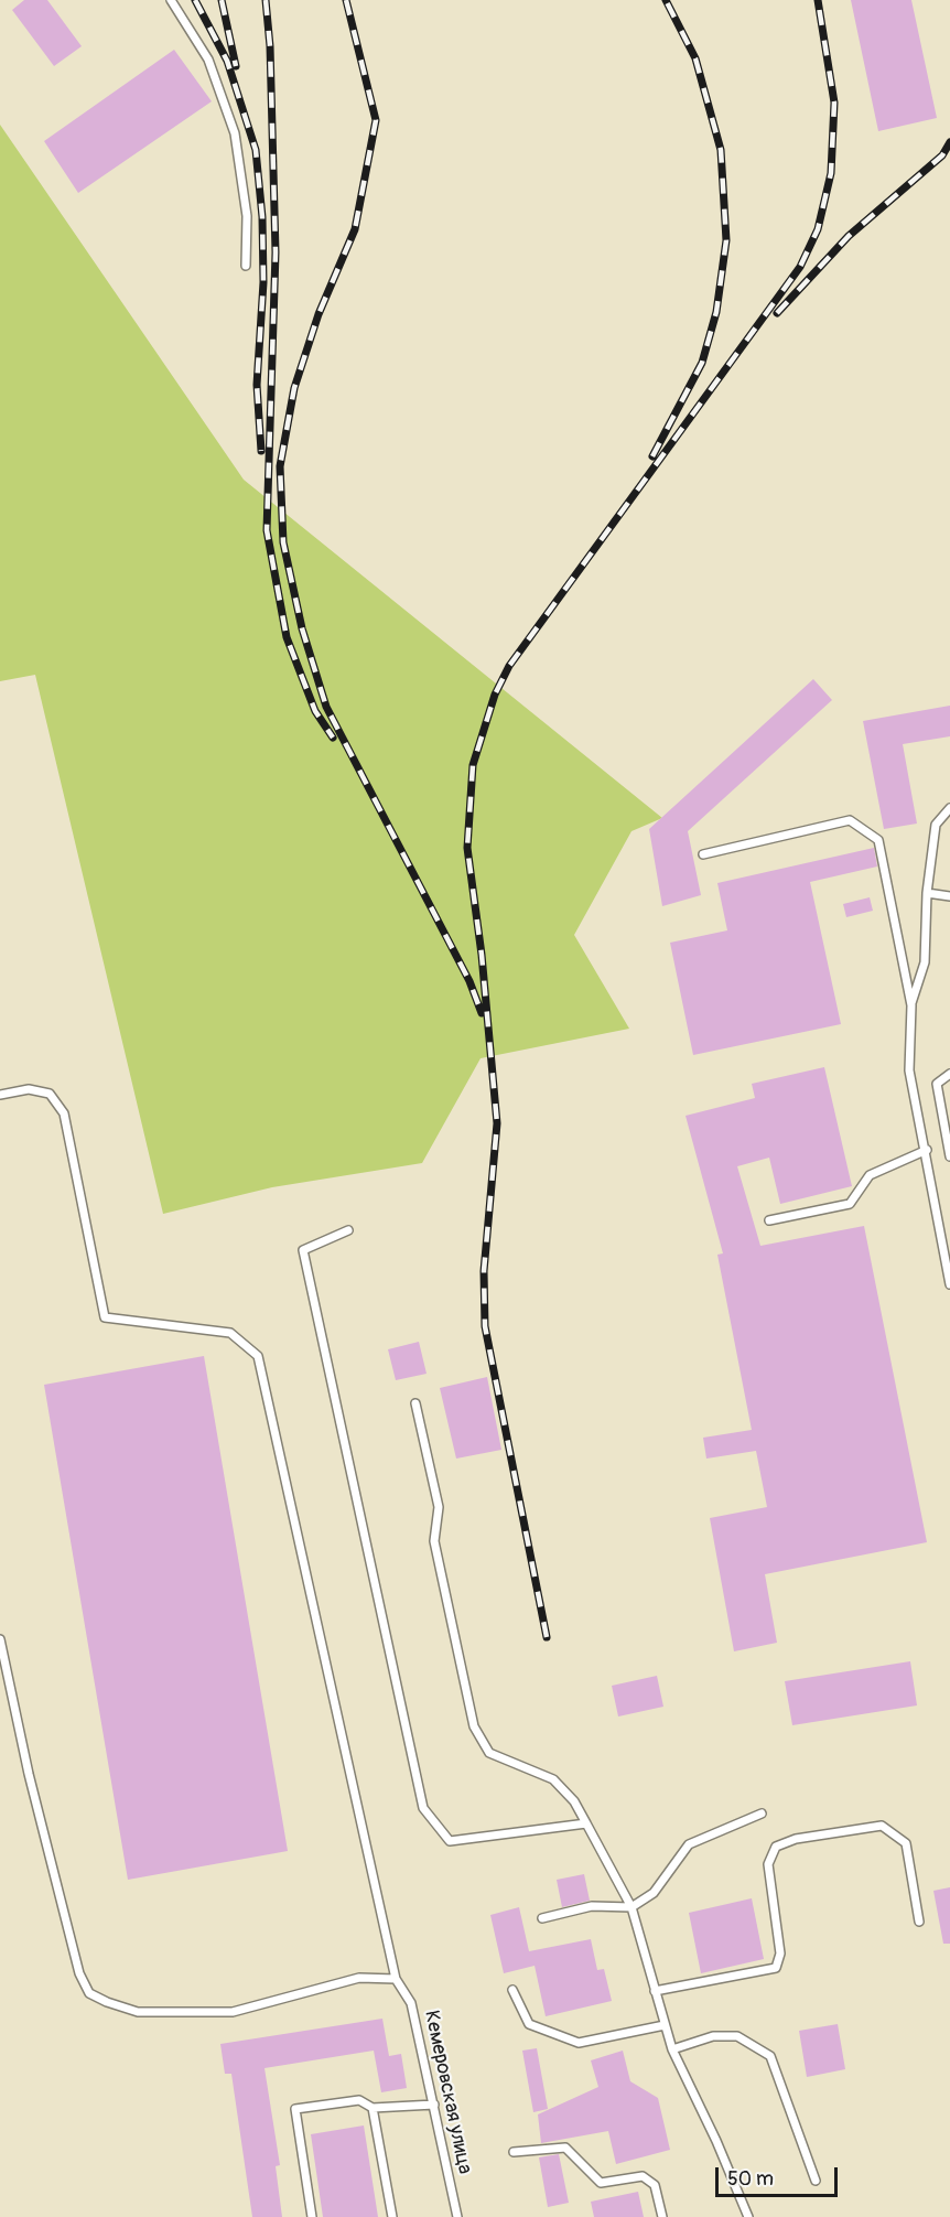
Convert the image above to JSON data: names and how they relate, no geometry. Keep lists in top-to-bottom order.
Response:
{
  "streets": {
    "lane": ["Кемеровская улица"]
  },
  "scale_bar": "50 m"
}
